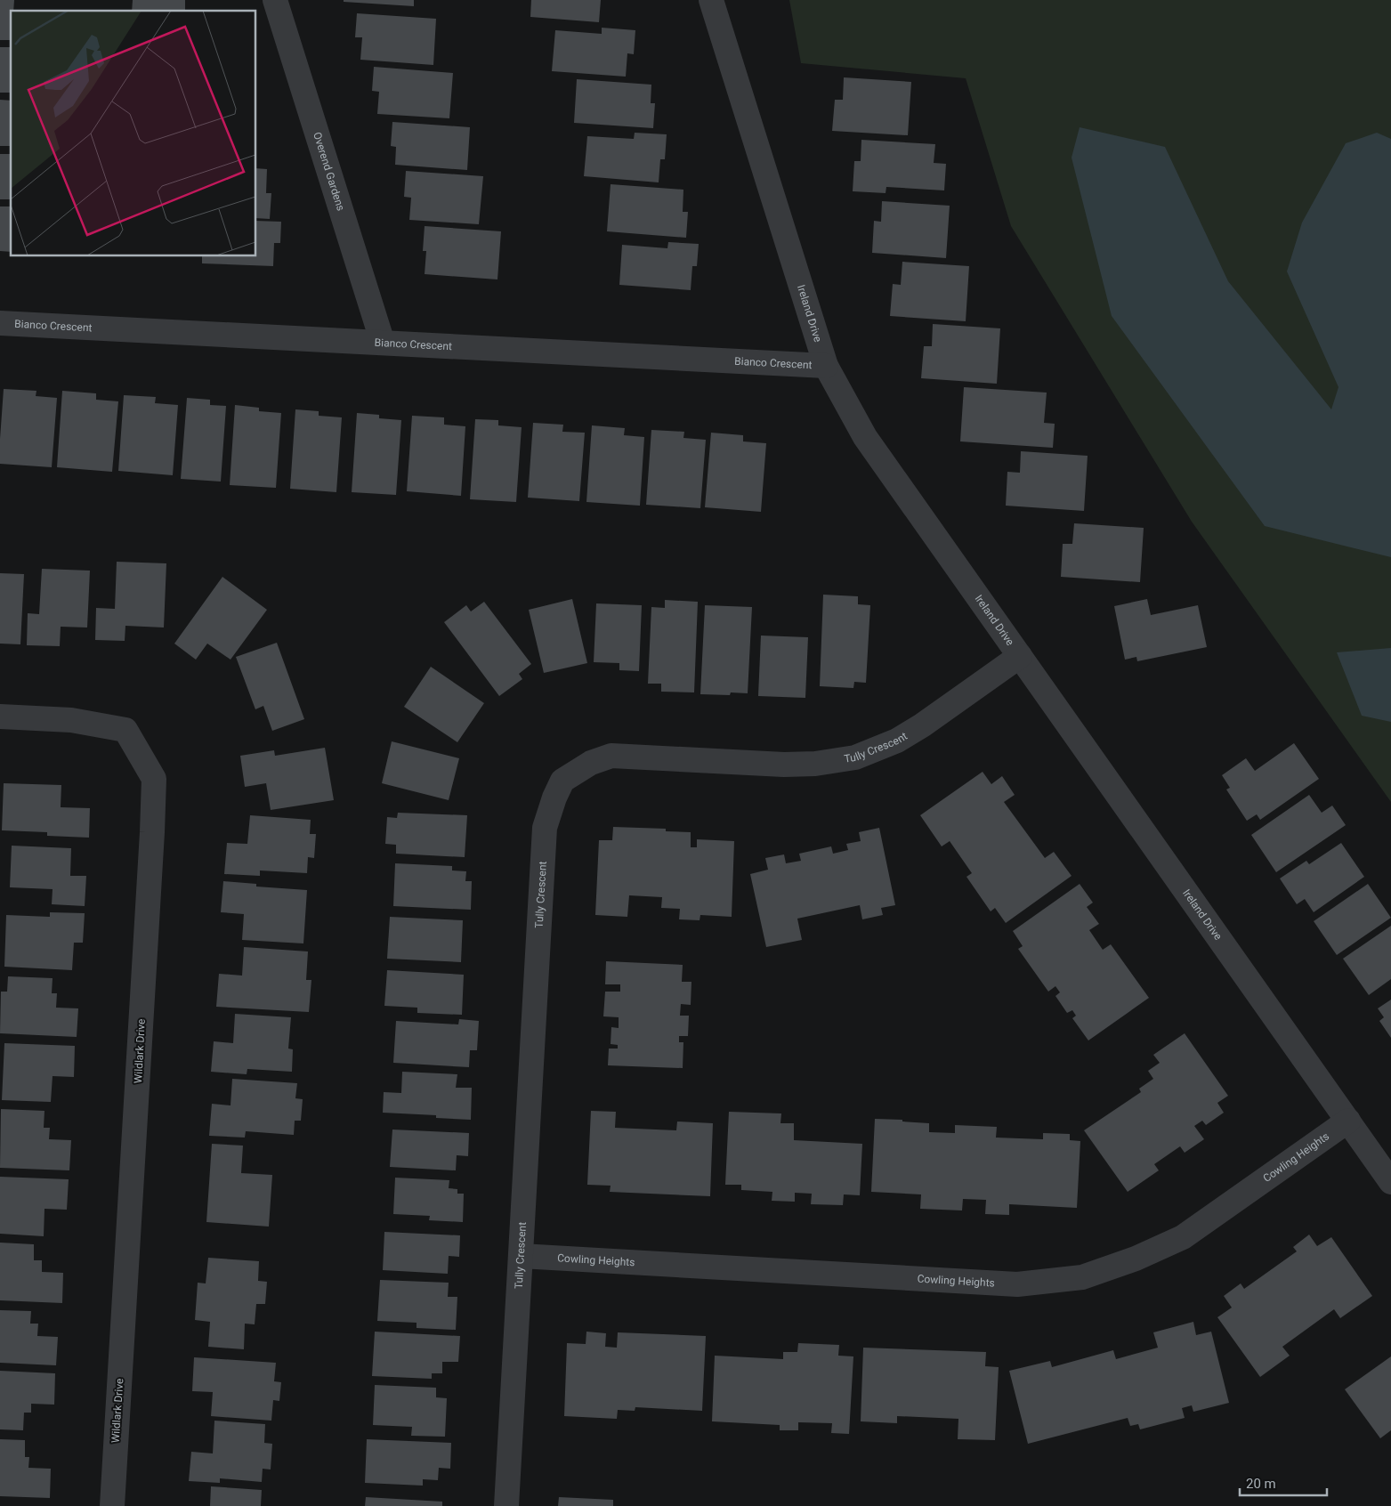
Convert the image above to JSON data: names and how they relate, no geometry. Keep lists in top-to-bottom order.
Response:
{
  "streets": {
    "street": [
      "Overend Gardens",
      "Ireland Drive",
      "Bianco Crescent",
      "Tully Crescent",
      "Wildlark Drive",
      "Cowling Heights"
    ]
  },
  "crossings": [
    ["Overend Gardens", "Bianco Crescent"],
    ["Ireland Drive", "Bianco Crescent"],
    ["Ireland Drive", "Tully Crescent"],
    ["Ireland Drive", "Cowling Heights"],
    ["Tully Crescent", "Cowling Heights"]
  ],
  "scale_bar": "20 m"
}
